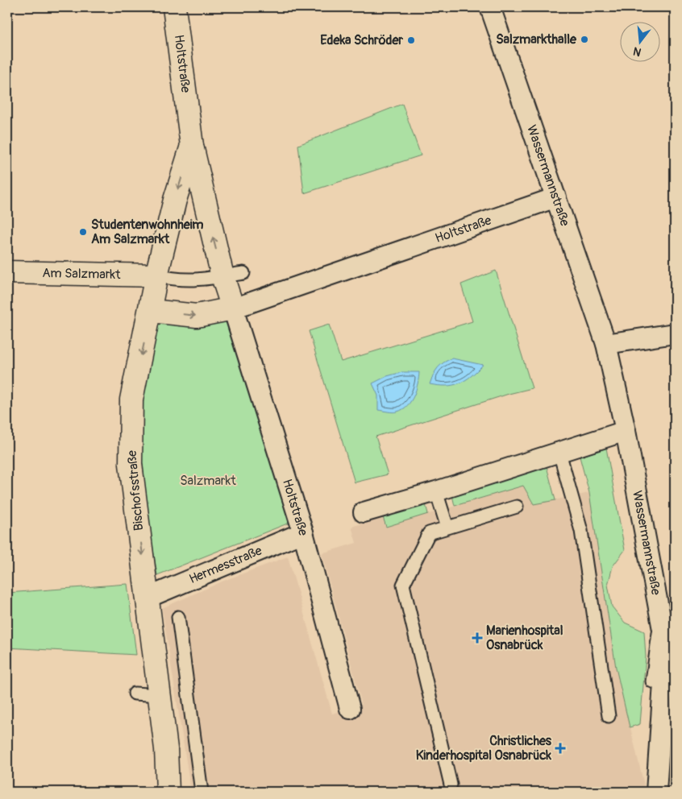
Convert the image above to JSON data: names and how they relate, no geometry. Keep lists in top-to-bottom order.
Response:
{
  "streets": {
    "street": [
      "Holtstraße",
      "Wassermannstraße",
      "Am Salzmarkt",
      "Bischofsstraße",
      "Hermesstraße"
    ]
  },
  "crossings": [
    ["Holtstraße", "Wassermannstraße"],
    ["Holtstraße", "Bischofsstraße"],
    ["Holtstraße", "Hermesstraße"],
    ["Am Salzmarkt", "Bischofsstraße"],
    ["Bischofsstraße", "Hermesstraße"]
  ],
  "one_way": ["Bischofsstraße"],
  "parks": ["Salzmarkt"],
  "places": {
    "other": ["Salzmarkthalle", "Edeka Schröder", "Studentenwohnheim Am Salzmarkt"],
    "health": ["Marienhospital Osnabrück", "Christliches Kinderhospital Osnabrück"]
  },
  "north": "bottom"
}
